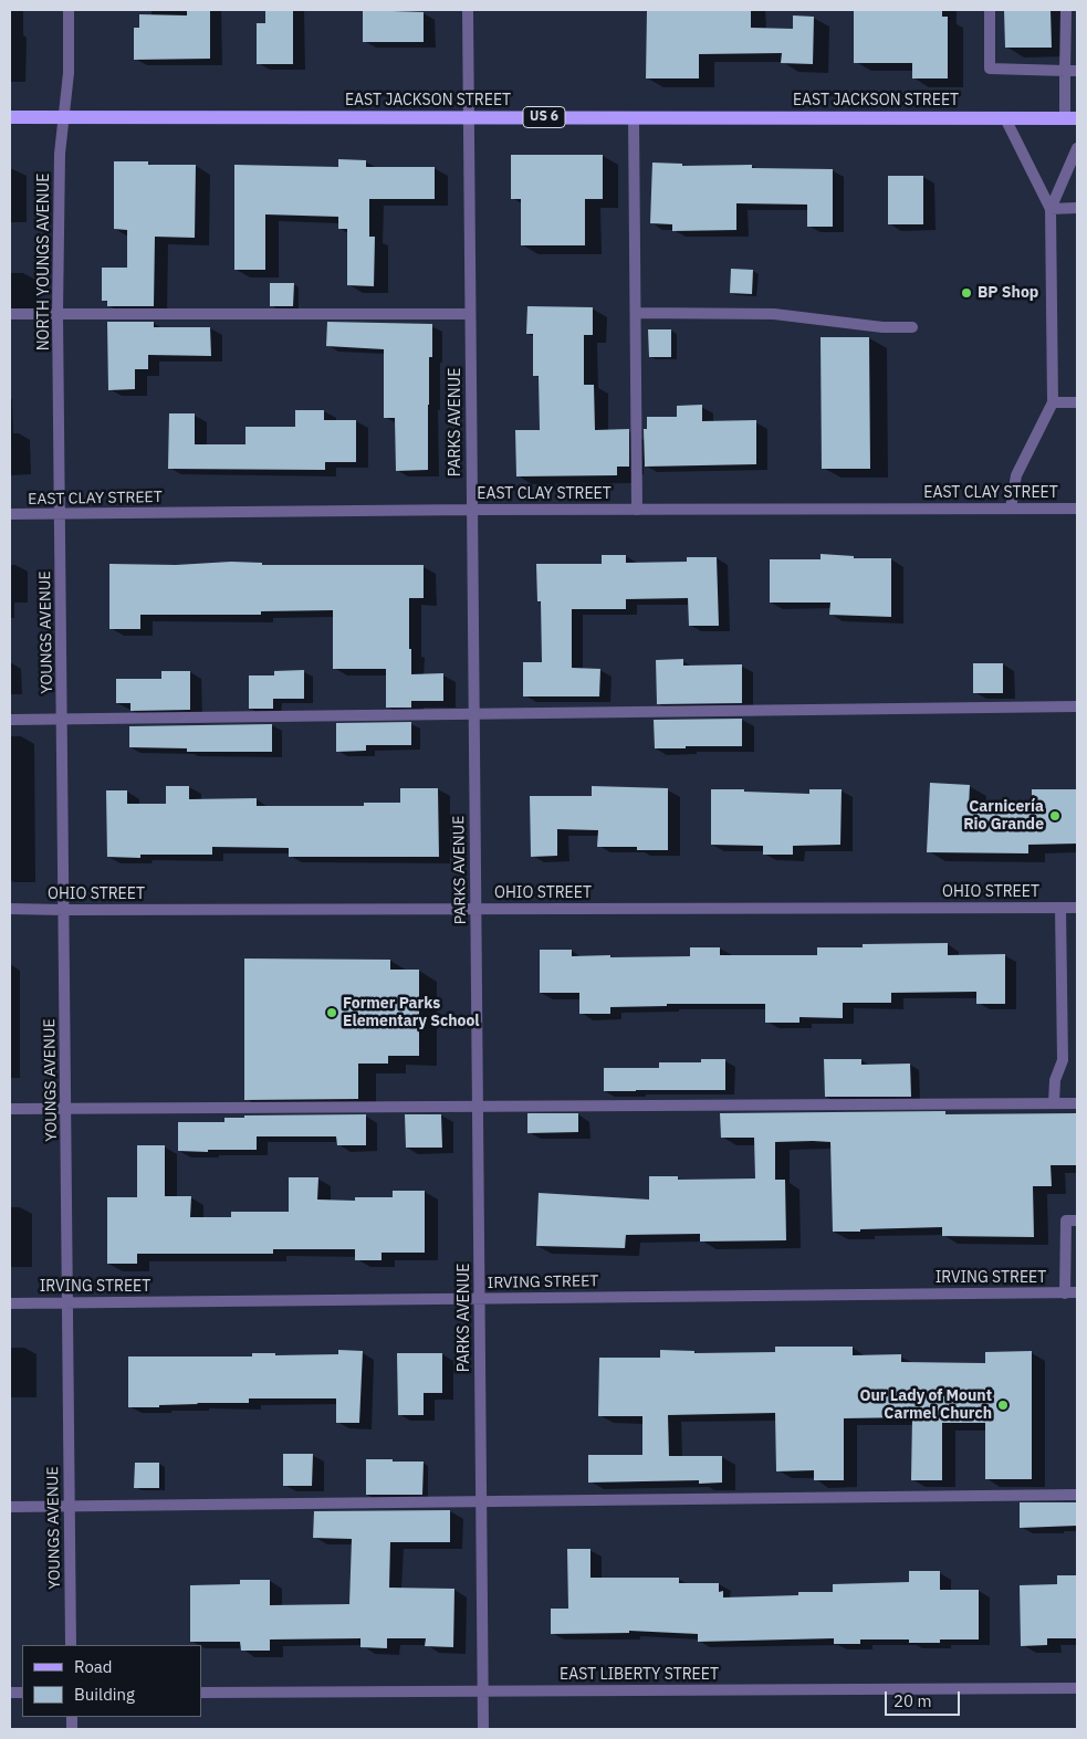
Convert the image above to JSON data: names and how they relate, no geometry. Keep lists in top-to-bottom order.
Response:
{
  "streets": {
    "main road": ["EAST JACKSON STREET", "US 6"],
    "street": [
      "NORTH YOUNGS AVENUE",
      "PARKS AVENUE",
      "EAST CLAY STREET",
      "YOUNGS AVENUE",
      "OHIO STREET",
      "IRVING STREET",
      "EAST LIBERTY STREET"
    ]
  },
  "crossings": [
    ["EAST JACKSON STREET", "NORTH YOUNGS AVENUE"],
    ["EAST JACKSON STREET", "PARKS AVENUE"],
    ["NORTH YOUNGS AVENUE", "EAST CLAY STREET"],
    ["NORTH YOUNGS AVENUE", "YOUNGS AVENUE"],
    ["PARKS AVENUE", "EAST CLAY STREET"],
    ["PARKS AVENUE", "OHIO STREET"],
    ["PARKS AVENUE", "IRVING STREET"],
    ["PARKS AVENUE", "EAST LIBERTY STREET"],
    ["EAST CLAY STREET", "YOUNGS AVENUE"],
    ["YOUNGS AVENUE", "OHIO STREET"],
    ["YOUNGS AVENUE", "IRVING STREET"]
  ],
  "places": [
    "BP Shop",
    "Carnicería Rio Grande",
    "Former Parks Elementary School",
    "Our Lady of Mount Carmel Church"
  ],
  "legend": ["Road", "Building"],
  "scale_bar": "20 m"
}
